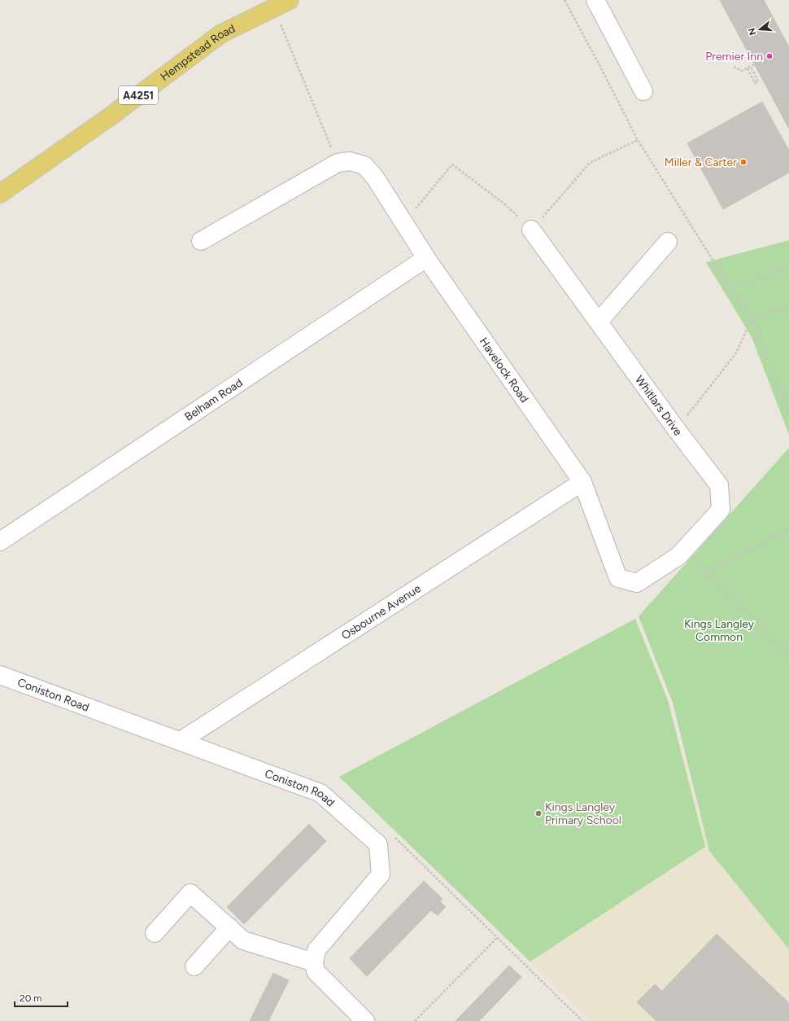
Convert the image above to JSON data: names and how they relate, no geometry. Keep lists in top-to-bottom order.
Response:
{
  "streets": {
    "main road": ["Hempstead Road", "A4251"],
    "street": [
      "Havelock Road",
      "Belham Road",
      "Whitlars Drive",
      "Osbourne Avenue",
      "Coniston Road"
    ]
  },
  "crossings": [
    ["Havelock Road", "Belham Road"],
    ["Havelock Road", "Whitlars Drive"],
    ["Havelock Road", "Osbourne Avenue"],
    ["Whitlars Drive", "Osbourne Avenue"],
    ["Osbourne Avenue", "Coniston Road"]
  ],
  "parks": ["Kings Langley Common"],
  "places": ["Premier Inn", "Miller & Carter", "Kings Langley Primary School"],
  "scale_bar": "20 m",
  "north": "left"
}
